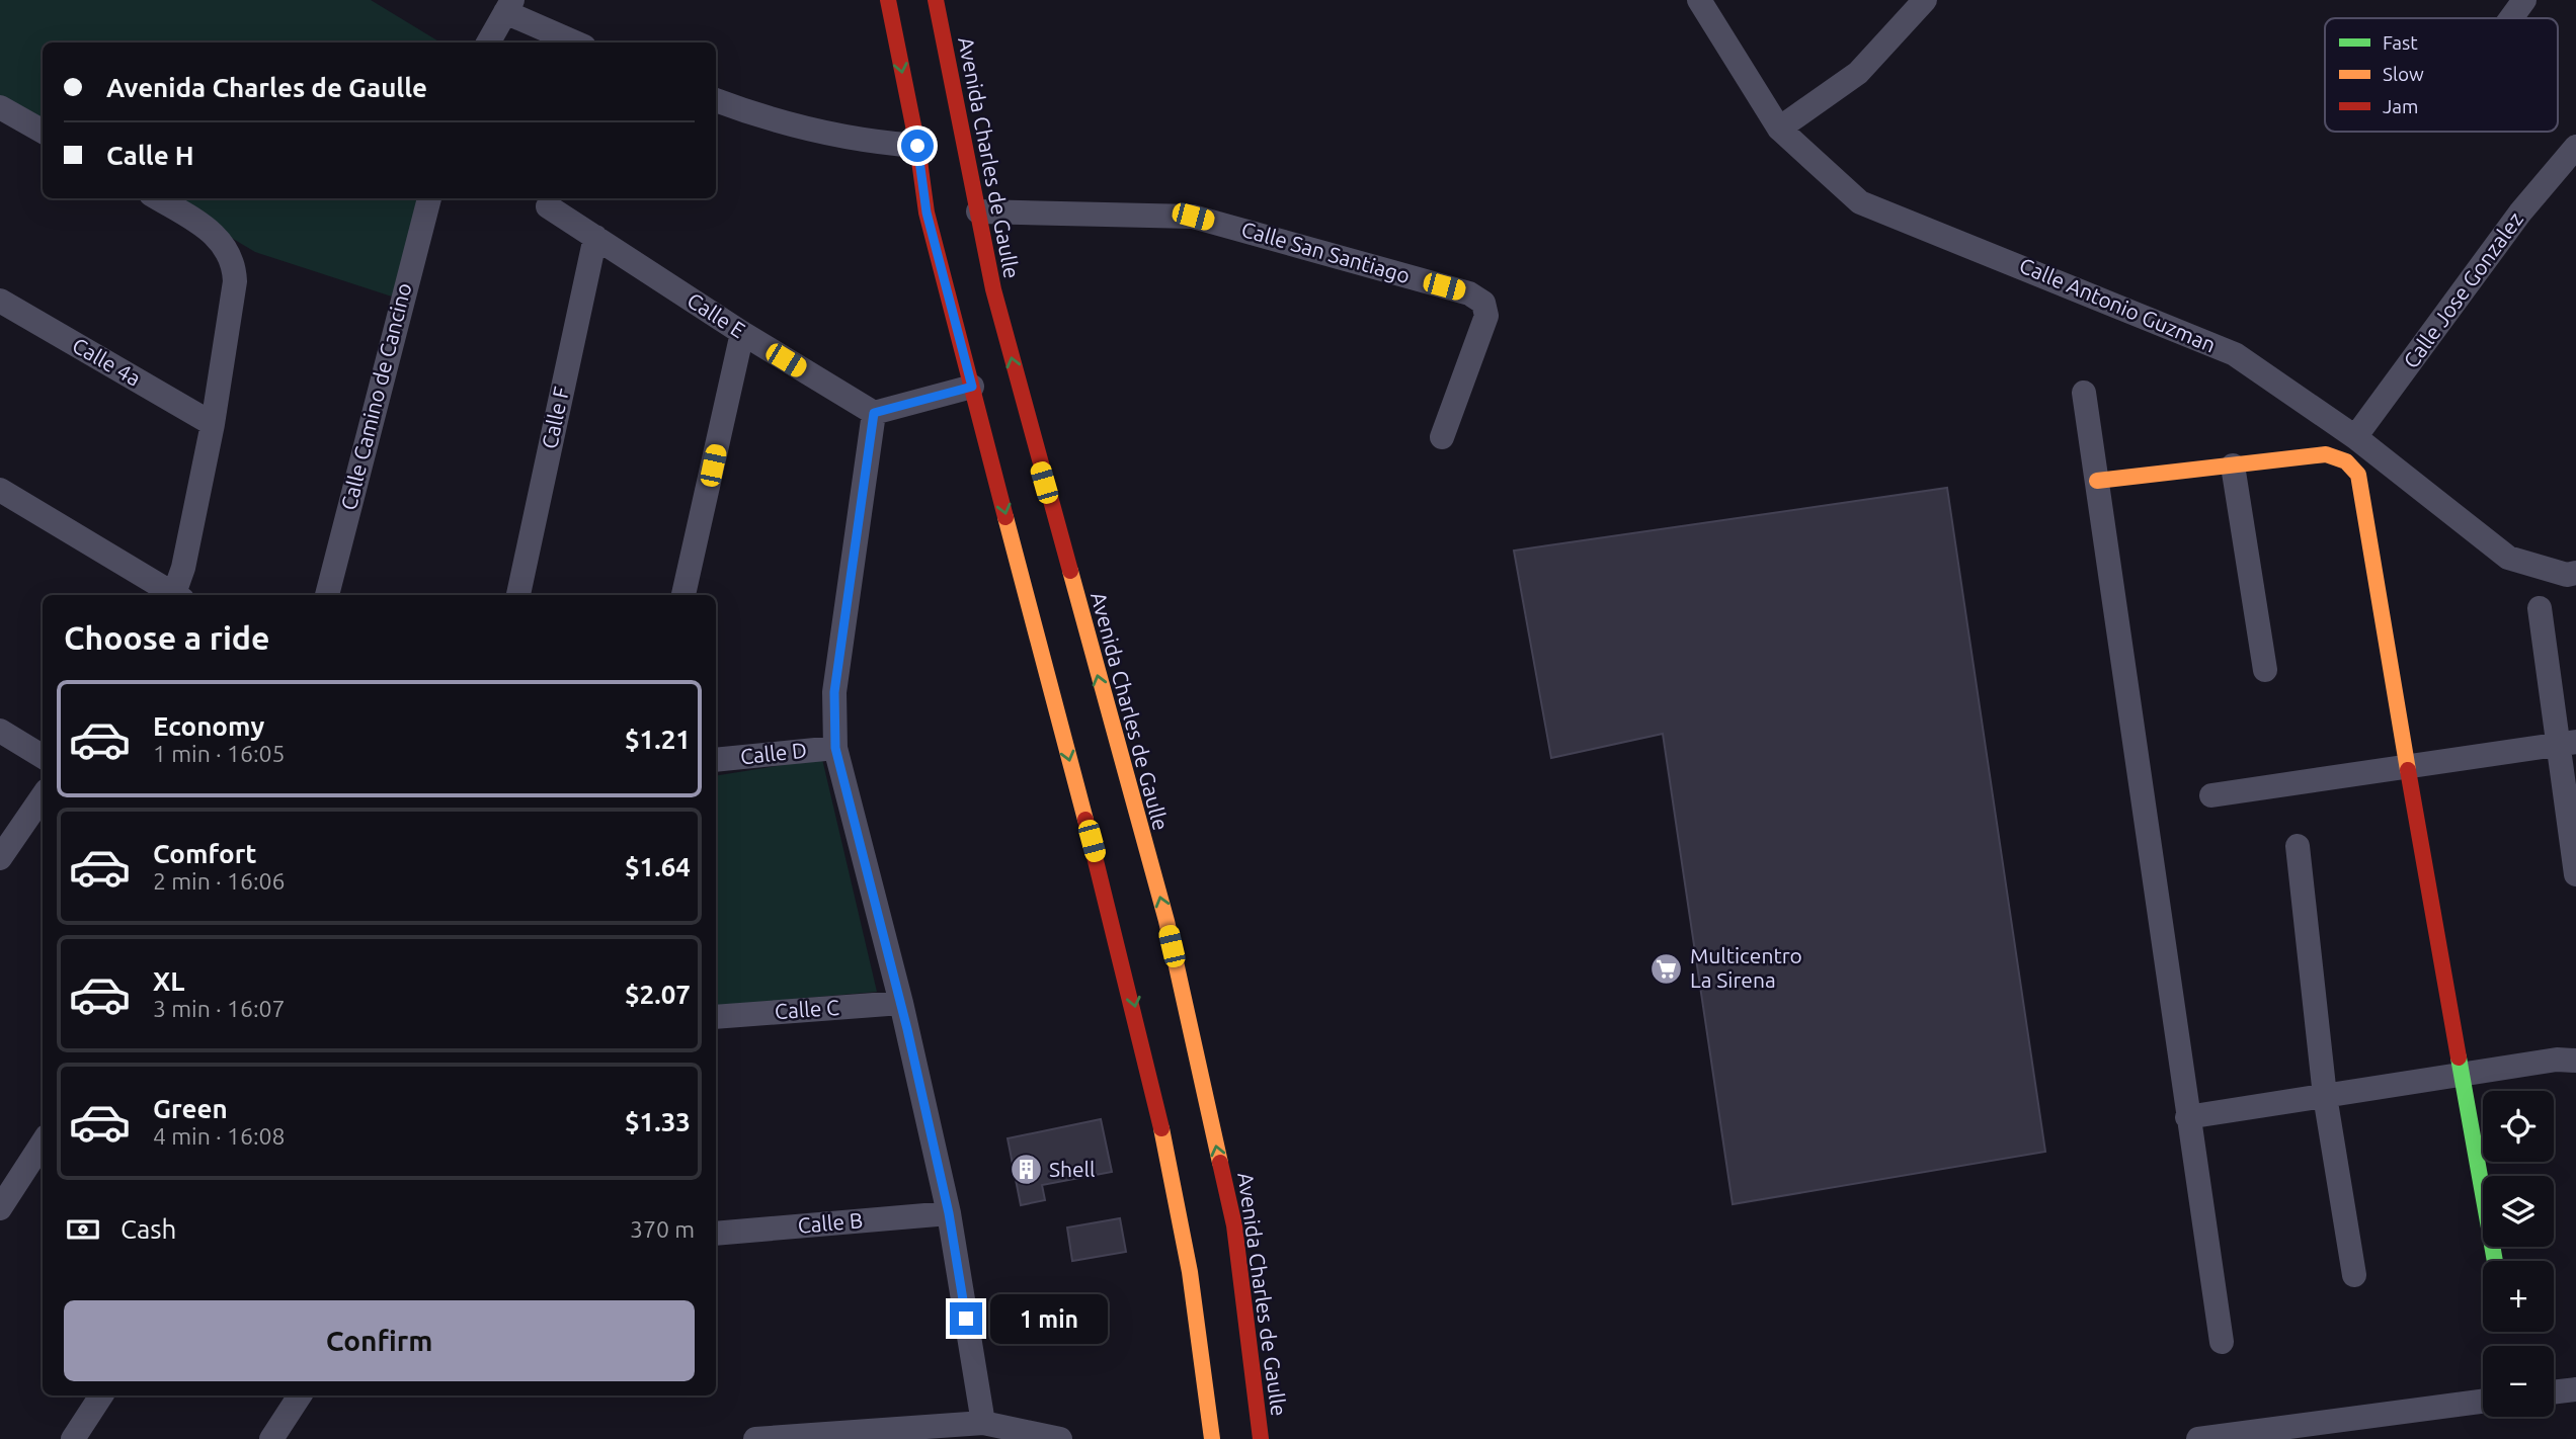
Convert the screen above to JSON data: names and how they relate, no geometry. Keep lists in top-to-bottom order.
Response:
{
  "streets": {
    "main road": ["Avenida Charles de Gaulle"],
    "street": [
      "Calle San Santiago",
      "Calle Jose Gonzalez",
      "Calle Antonio Guzman",
      "Calle E",
      "Calle 4a",
      "Calle Camino de Cancino",
      "Calle F",
      "Calle D",
      "Calle C",
      "Calle B"
    ]
  },
  "crossings": [
    ["Avenida Charles de Gaulle", "Calle San Santiago"],
    ["Calle Jose Gonzalez", "Calle Antonio Guzman"],
    ["Calle E", "Calle F"]
  ],
  "places": {
    "supermarket": ["Multicentro La Sirena"],
    "building": ["Shell"]
  },
  "legend": ["Fast", "Slow", "Jam"],
  "page": {
    "banner": ["Avenida Charles de Gaulle", "Calle H"],
    "heading": "Choose a ride",
    "list": [
      {
        "name": "Economy",
        "note": "1 min · 16:05",
        "value": "$1.21"
      },
      {
        "name": "Comfort",
        "note": "2 min · 16:06",
        "value": "$1.64"
      },
      {
        "name": "XL",
        "note": "3 min · 16:07",
        "value": "$2.07"
      },
      {
        "name": "Green",
        "note": "4 min · 16:08",
        "value": "$1.33"
      }
    ],
    "map_buttons": ["+", "−"],
    "pay": ["Cash", "370 m"],
    "buttons": "Confirm",
    "bubble": "1 min"
  }
}
